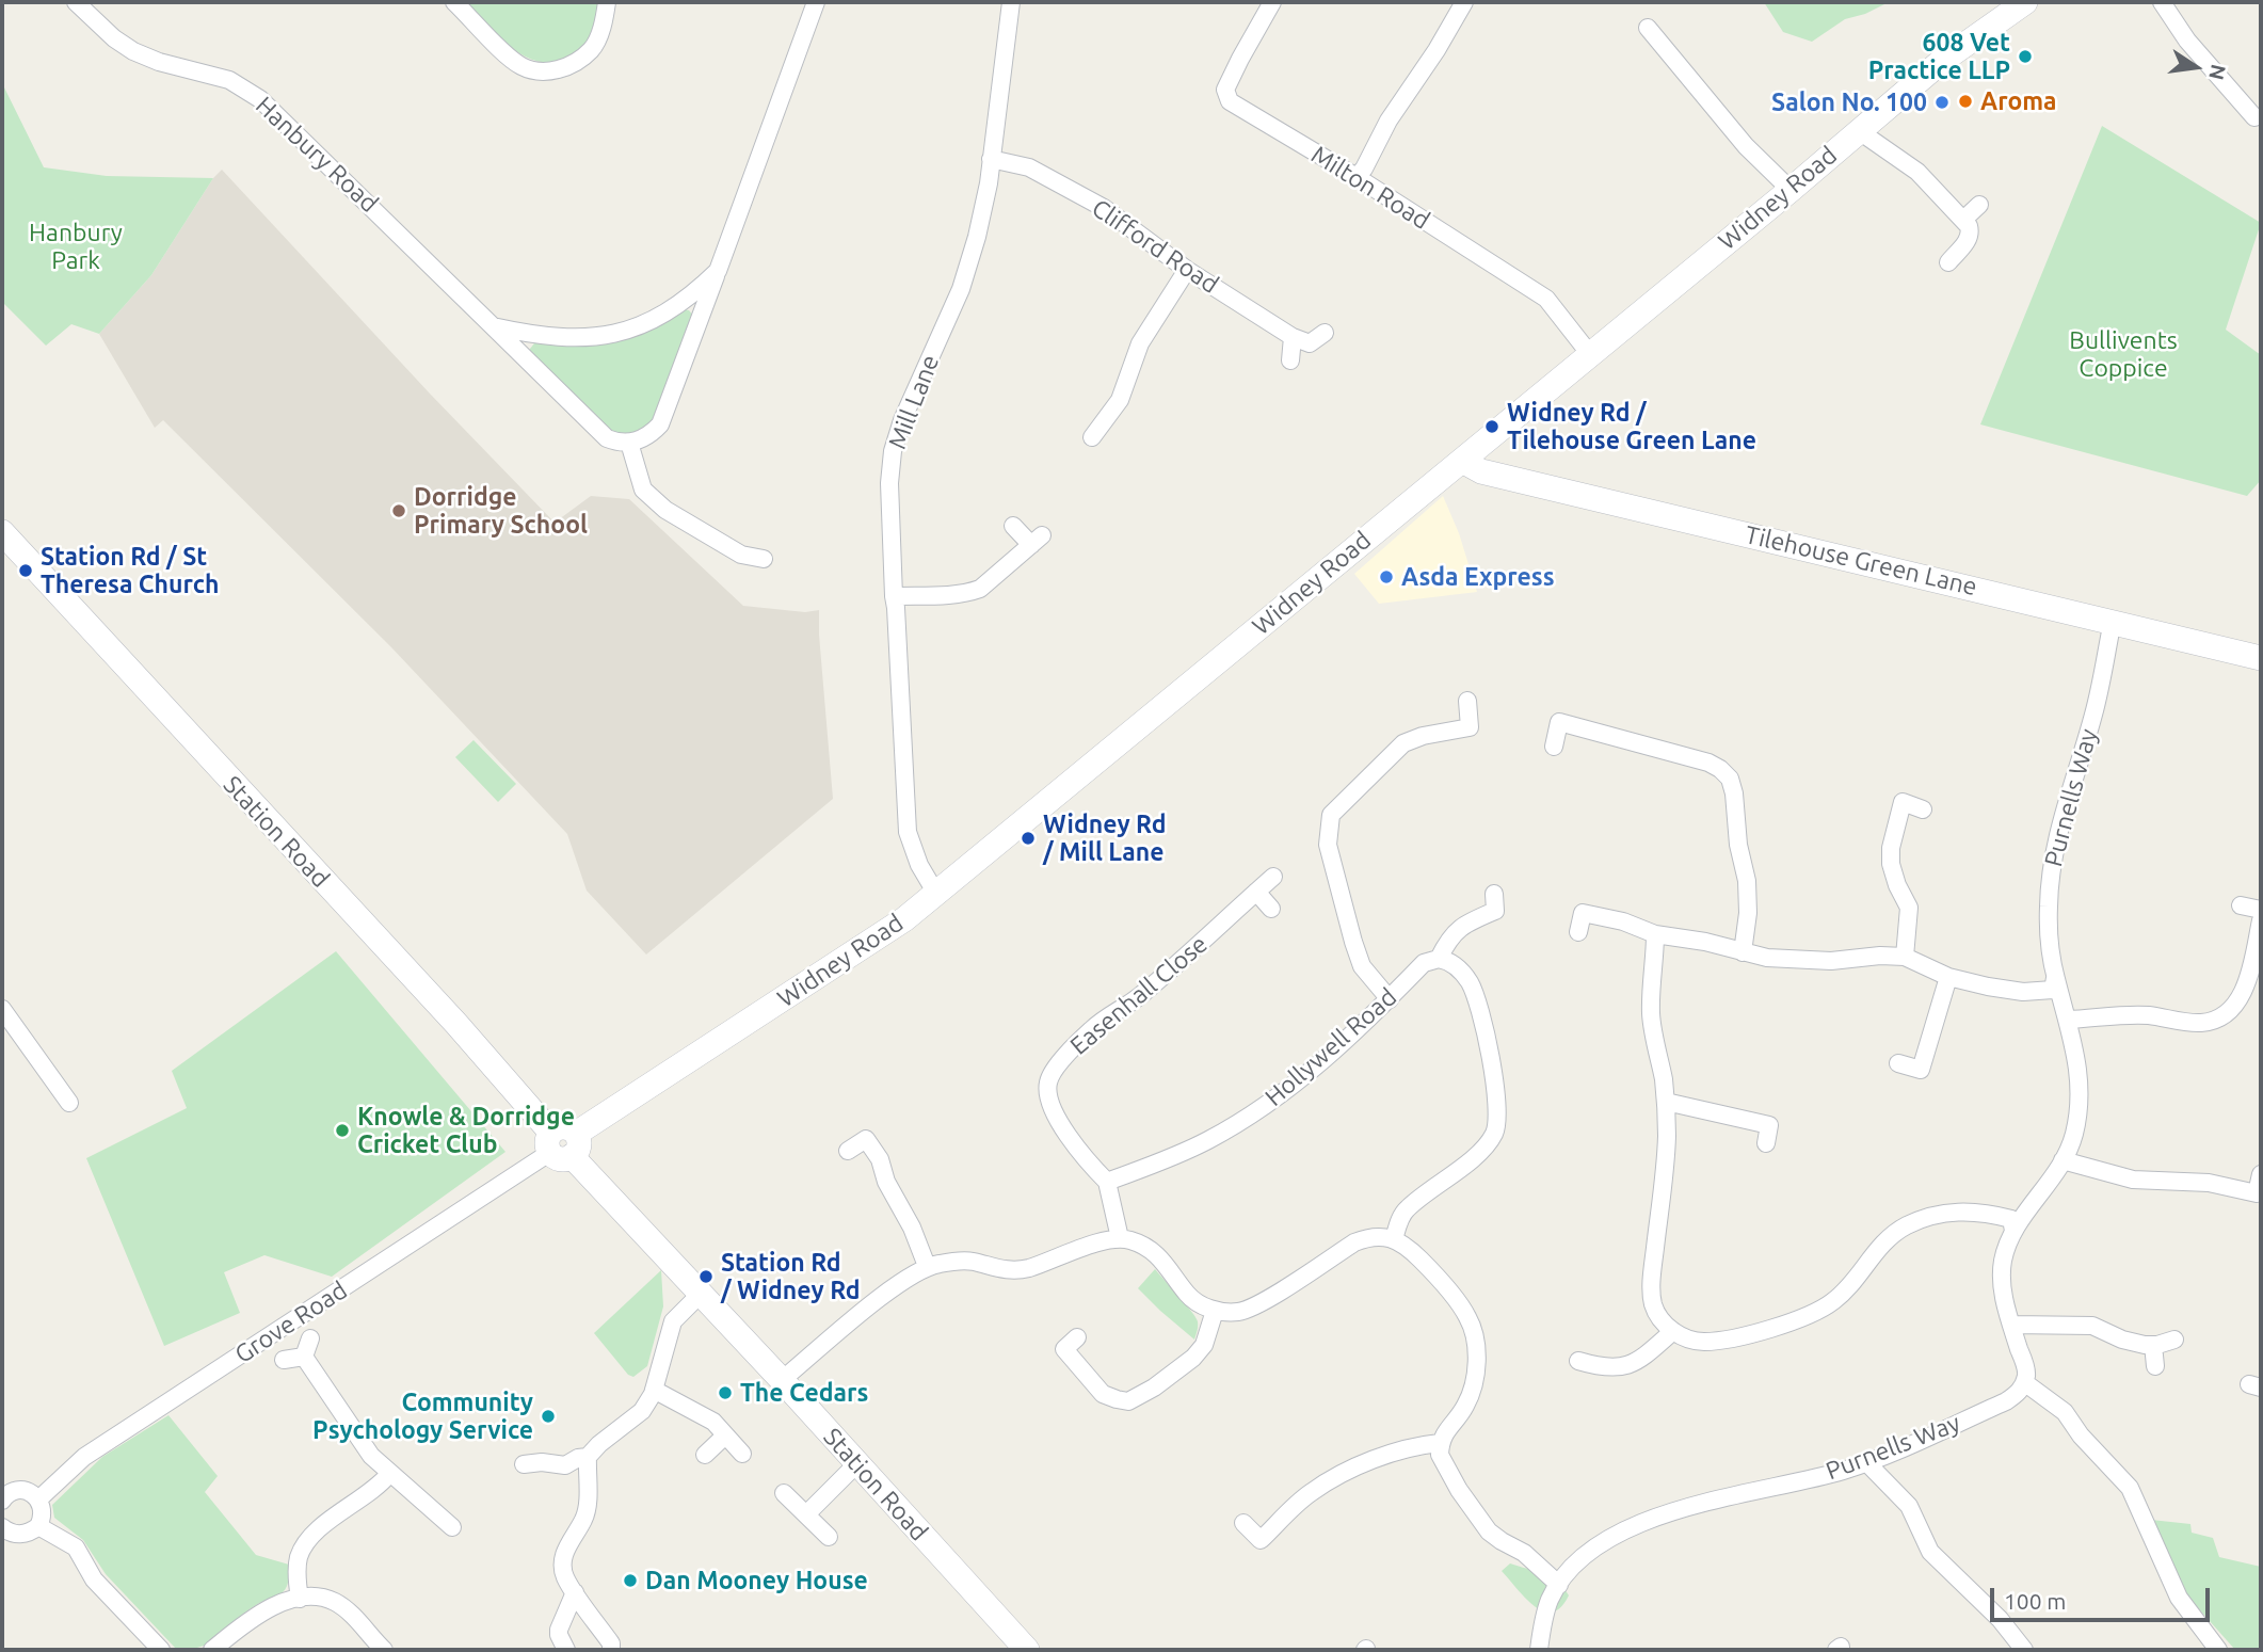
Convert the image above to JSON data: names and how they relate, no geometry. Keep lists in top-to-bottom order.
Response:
{
  "streets": {
    "street": [
      "Hanbury Road",
      "Milton Road",
      "Widney Road",
      "Clifford Road",
      "Mill Lane",
      "Tilehouse Green Lane",
      "Purnells Way",
      "Station Road",
      "Easenhall Close",
      "Hollywell Road",
      "Grove Road"
    ]
  },
  "crossings": [
    ["Milton Road", "Widney Road"],
    ["Widney Road", "Mill Lane"],
    ["Widney Road", "Tilehouse Green Lane"],
    ["Widney Road", "Station Road"],
    ["Widney Road", "Grove Road"],
    ["Clifford Road", "Mill Lane"],
    ["Tilehouse Green Lane", "Purnells Way"],
    ["Station Road", "Grove Road"],
    ["Easenhall Close", "Hollywell Road"]
  ],
  "parks": ["Hanbury Park", "Bullivents Coppice"],
  "places": [
    "608 Vet Practice LLP",
    "Aroma",
    "Salon No. 100",
    "Widney Rd / Tilehouse Green Lane",
    "Dorridge Primary School",
    "Station Rd / St Theresa Church",
    "Asda Express",
    "Widney Rd / Mill Lane",
    "Knowle & Dorridge Cricket Club",
    "Station Rd / Widney Rd",
    "The Cedars",
    "Community Psychology Service",
    "Dan Mooney House"
  ],
  "scale_bar": "100 m",
  "north": "right"
}
